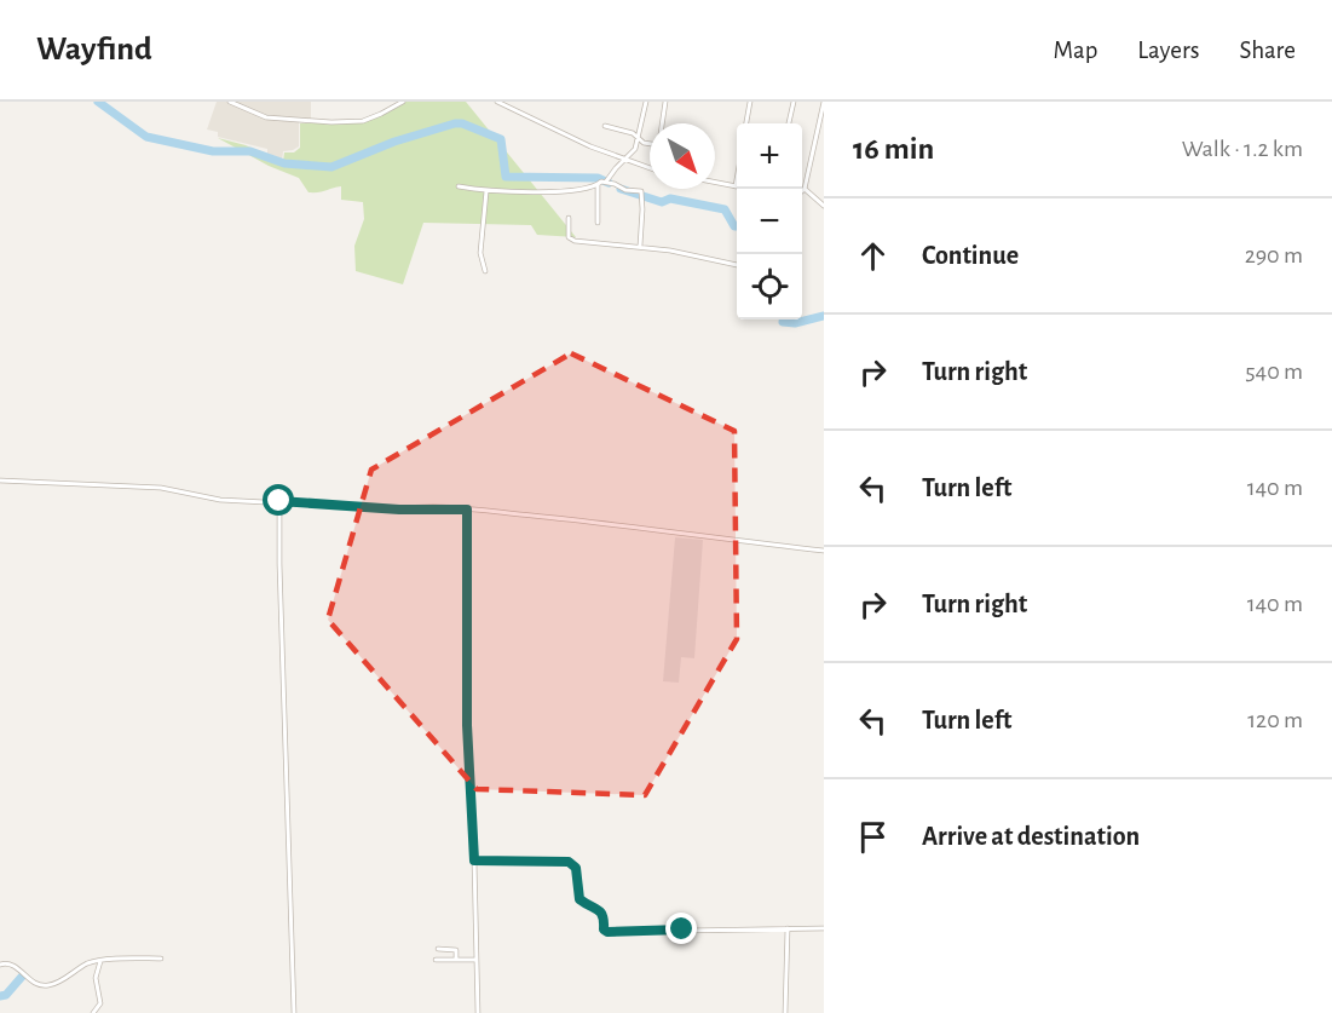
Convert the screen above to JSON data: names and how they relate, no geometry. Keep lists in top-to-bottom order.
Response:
{
  "north": "bottom right",
  "page": {
    "header": "Wayfind",
    "nav": ["Map", "Layers", "Share"],
    "heading": ["16 min", "Walk · 1.2 km"],
    "map_buttons": ["+", "−"],
    "list": [
      ["Continue", "290 m"],
      ["Turn right", "540 m"],
      ["Turn left", "140 m"],
      ["Turn right", "140 m"],
      ["Turn left", "120 m"],
      "Arrive at destination"
    ]
  }
}
